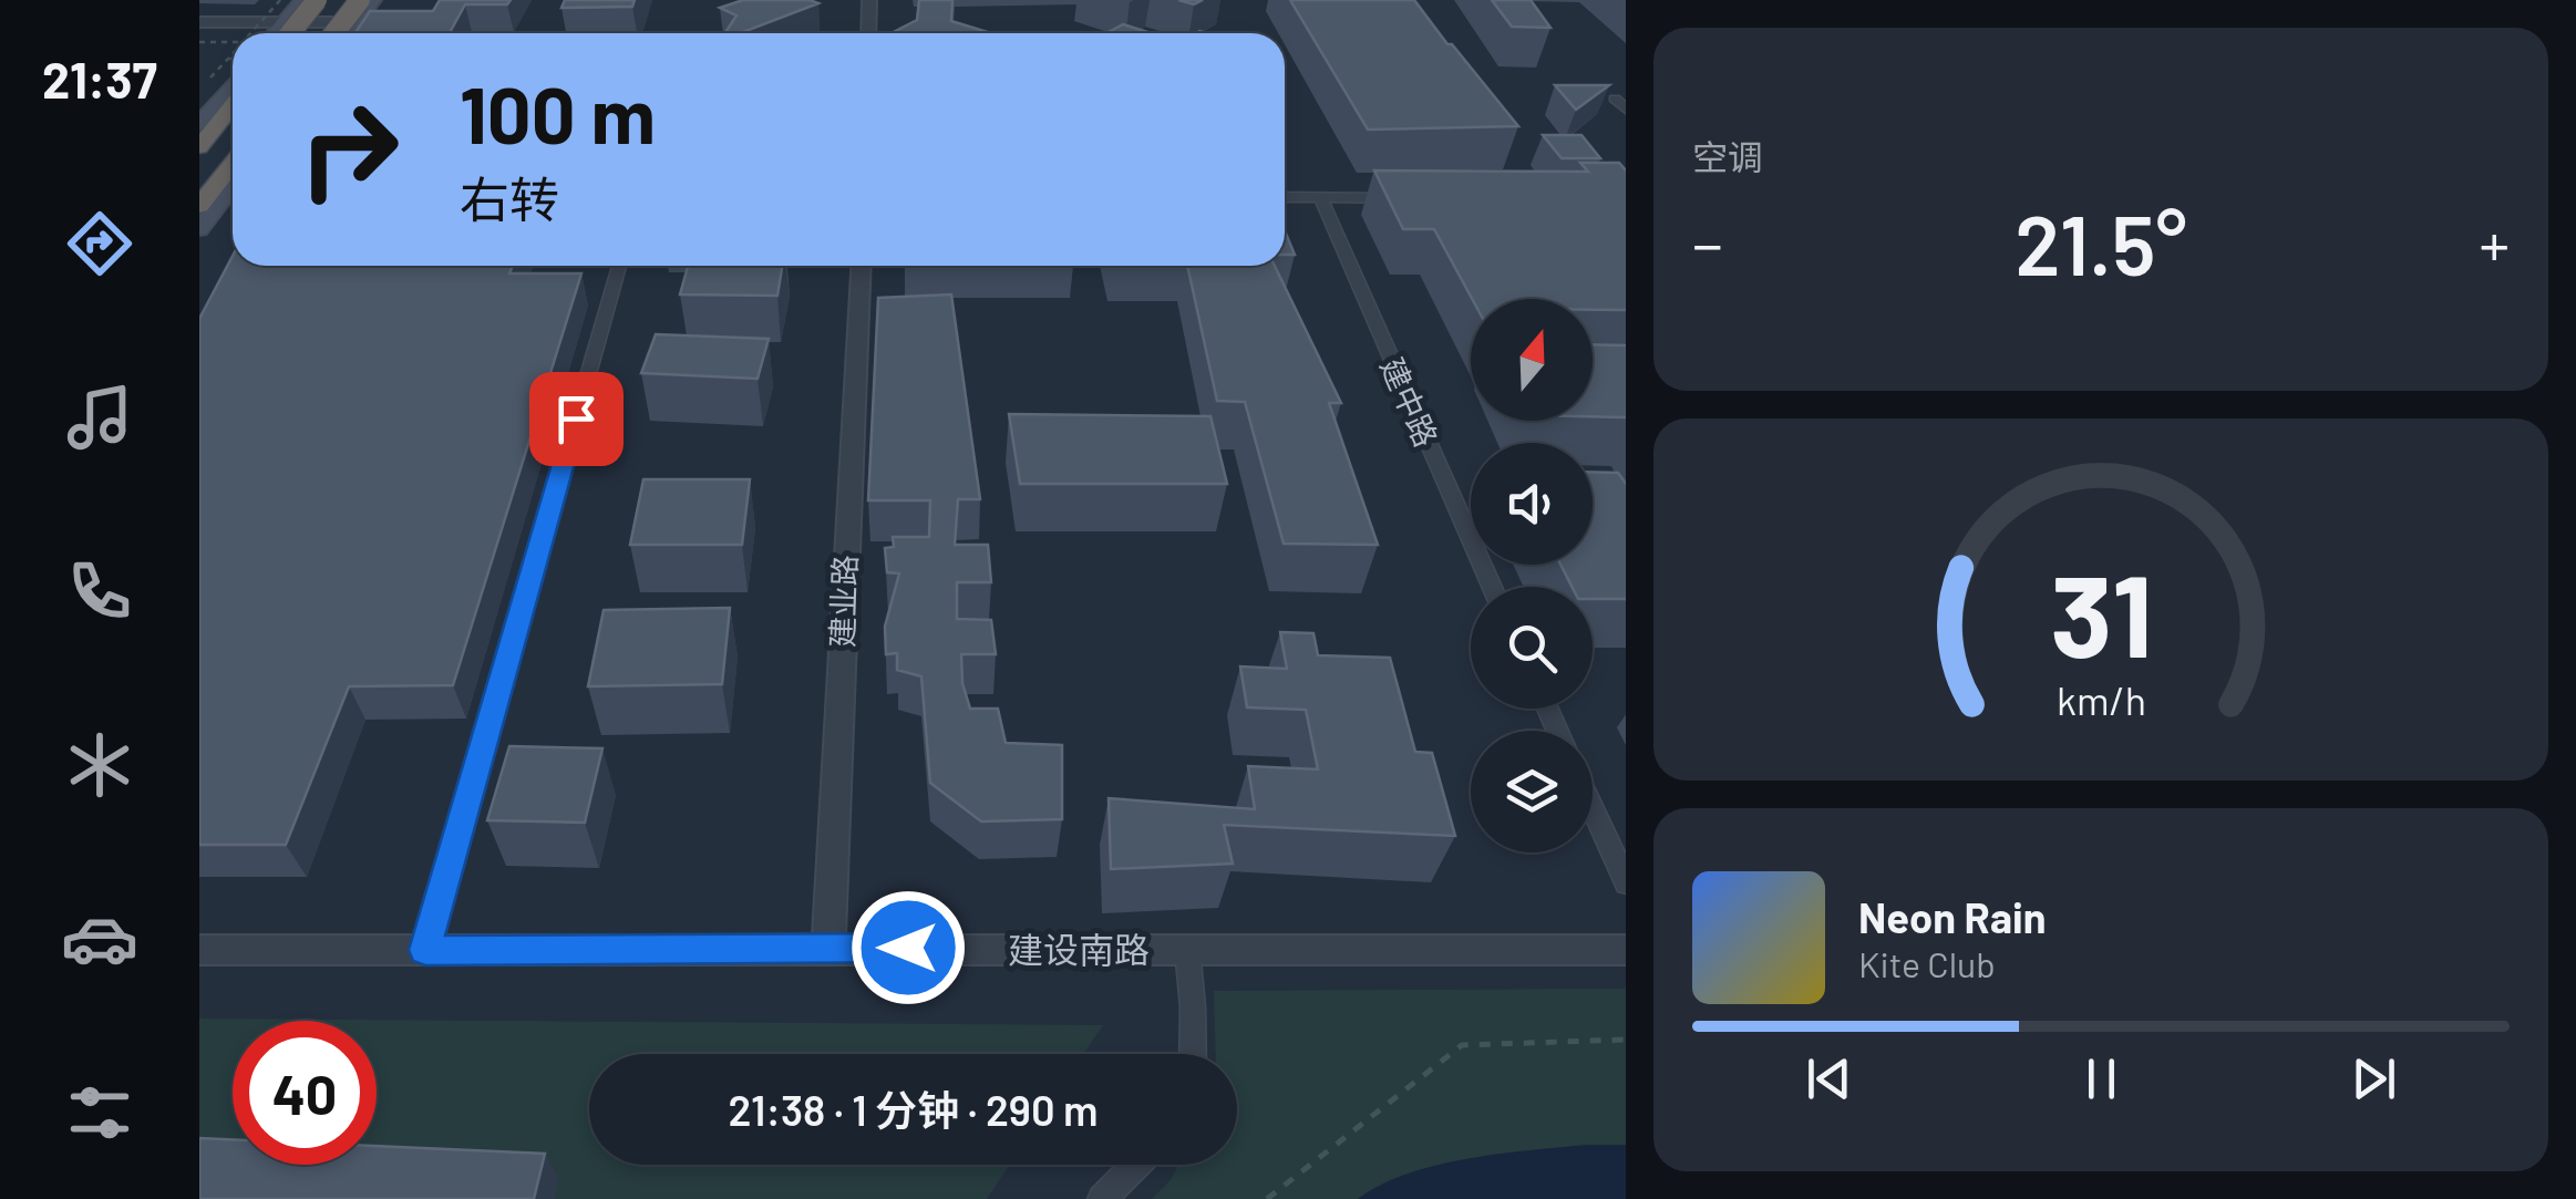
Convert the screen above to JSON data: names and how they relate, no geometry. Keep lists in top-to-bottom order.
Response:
{
  "streets": {
    "street": ["建中路", "建业路", "建设南路"]
  },
  "crossings": [
    ["建业路", "建设南路"]
  ],
  "north": "top",
  "page": {
    "tabs": "21:37",
    "tile": "空调",
    "turn": ["100 m", "右转"],
    "heat": ["−", "21.5°", "+"],
    "song": ["Neon Rain", "Kite Club"],
    "limit": "40",
    "trip": "21:38 · 1 分钟 · 290 m",
    "gauge": ["31", "km/h"]
  }
}
